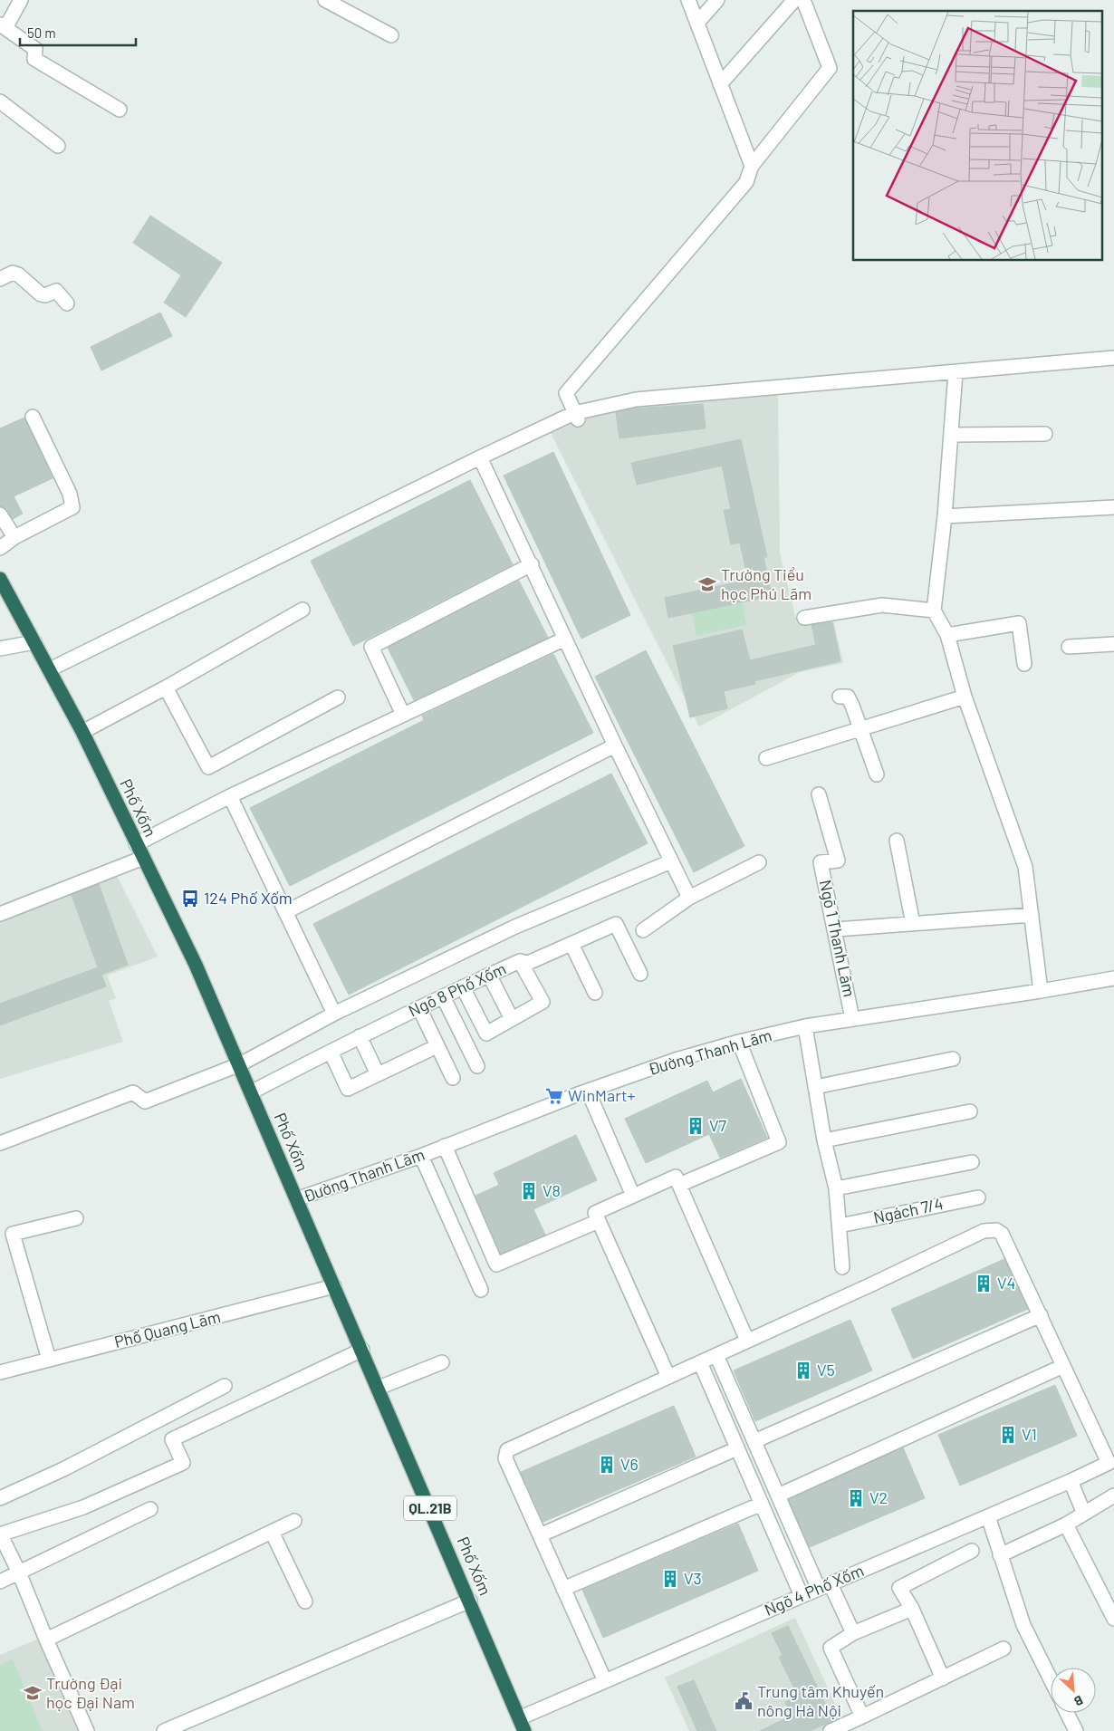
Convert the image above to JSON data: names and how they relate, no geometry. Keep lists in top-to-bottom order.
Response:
{
  "streets": {
    "highway": ["Phố Xốm", "QL.21B"],
    "street": [
      "Ngõ 1 Thanh Lãm",
      "Ngõ 8 Phố Xốm",
      "Đường Thanh Lãm",
      "Ngách 7/4",
      "Phố Quang Lãm",
      "Ngõ 4 Phố Xốm"
    ]
  },
  "crossings": [
    ["Phố Xốm", "Ngõ 8 Phố Xốm"],
    ["Phố Xốm", "Đường Thanh Lãm"],
    ["Phố Xốm", "Phố Quang Lãm"],
    ["Phố Xốm", "Ngõ 4 Phố Xốm"],
    ["Ngõ 1 Thanh Lãm", "Đường Thanh Lãm"]
  ],
  "places": {
    "school or university": ["Trường Tiểu học Phú Lãm", "Trường Đại học Đại Nam"],
    "bus stop": ["124 Phố Xốm"],
    "supermarket": ["WinMart+"],
    "building": [
      "V7",
      "V8",
      "V4",
      "V5",
      "V1",
      "V6",
      "V2",
      "V3"
    ],
    "public building": ["Trung tâm Khuyến nông Hà Nội"]
  },
  "scale_bar": "50 m",
  "north": "bottom right"
}
